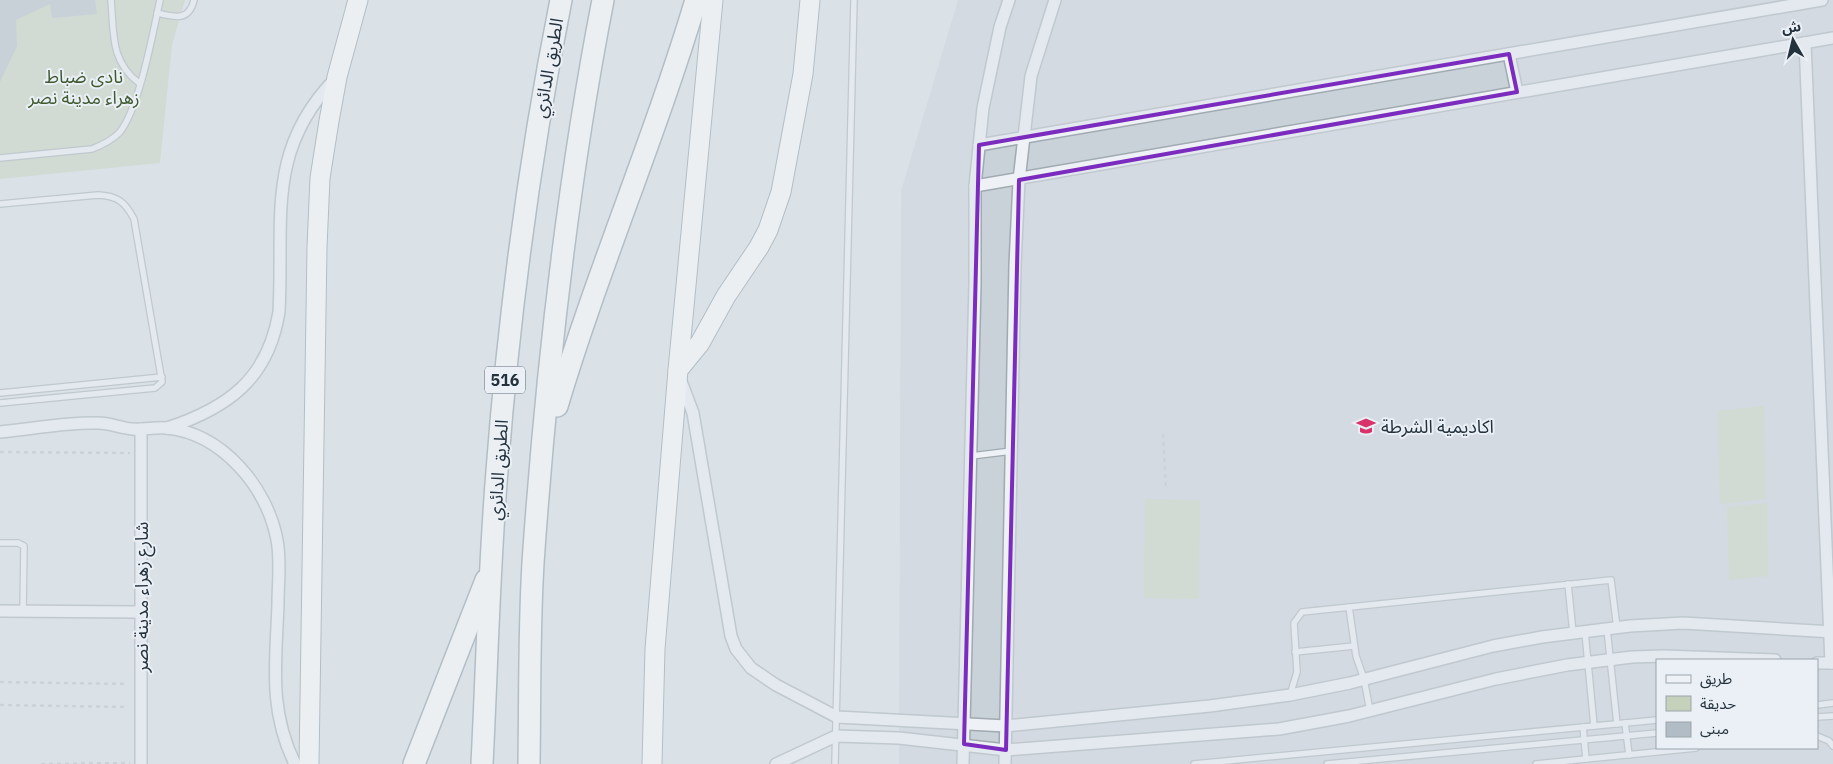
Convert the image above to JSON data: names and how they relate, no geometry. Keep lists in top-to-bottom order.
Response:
{
  "streets": {
    "highway": ["الطريق الدائري", "516"],
    "street": ["شارع زهراء مدينة نصر"]
  },
  "parks": ["نادى ضباط زهراء مدينة نصر"],
  "places": {
    "school or university": ["اكاديمية الشرطة"]
  },
  "legend": ["طريق", "حديقة", "مبنى"],
  "north": "top"
}
